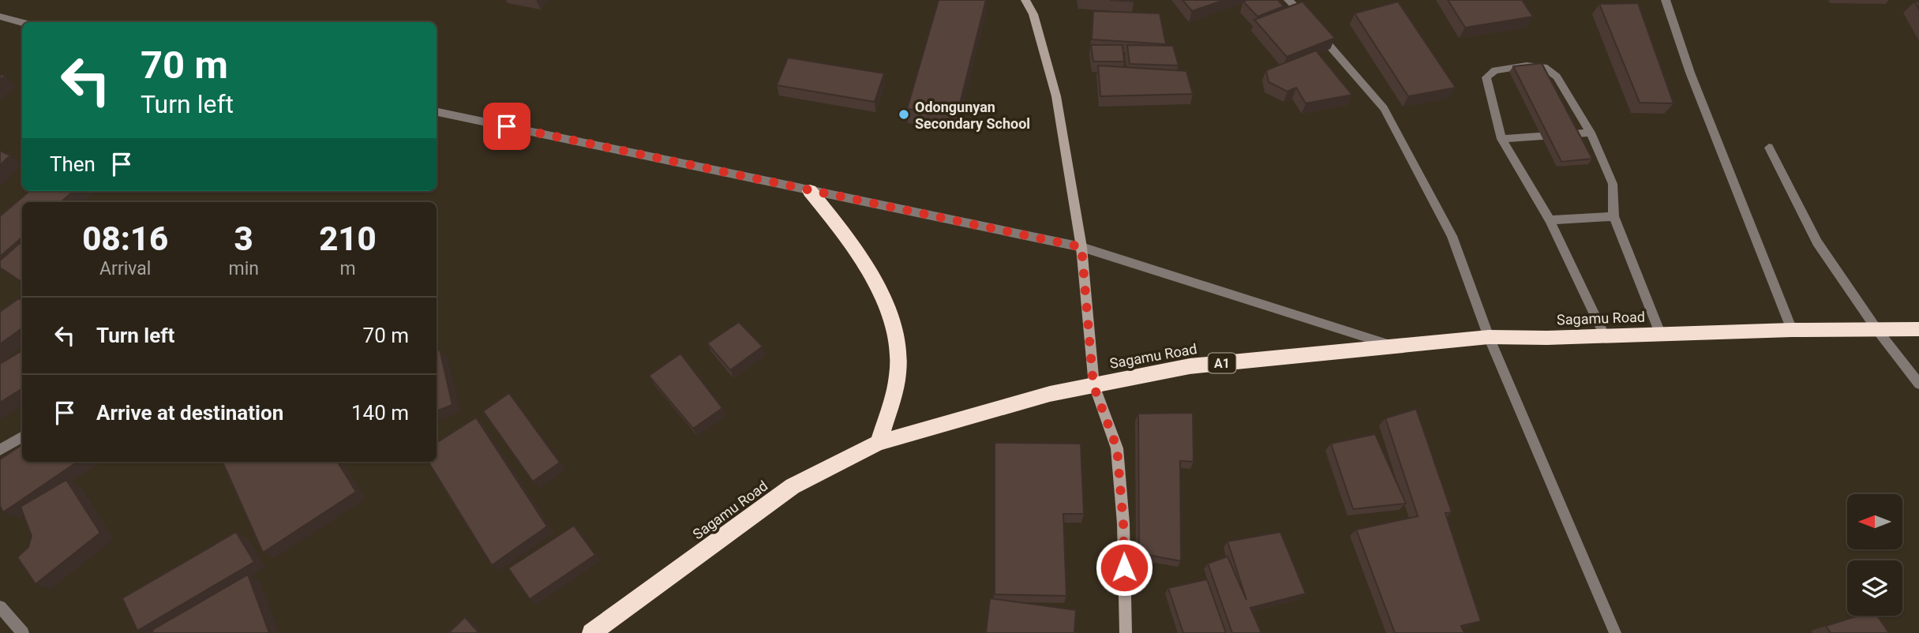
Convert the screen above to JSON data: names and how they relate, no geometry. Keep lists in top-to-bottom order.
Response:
{
  "streets": {
    "highway": ["Sagamu Road", "A1"]
  },
  "places": ["Odongunyan Secondary School"],
  "north": "left",
  "page": {
    "turn": ["70 m", "Turn left"],
    "then": "Then",
    "eta": [
      "08:16",
      "Arrival",
      "3",
      "min",
      "210",
      "m"
    ],
    "list": [
      {
        "name": "Turn left",
        "value": "70 m"
      },
      {
        "name": "Arrive at destination",
        "value": "140 m"
      }
    ]
  }
}
